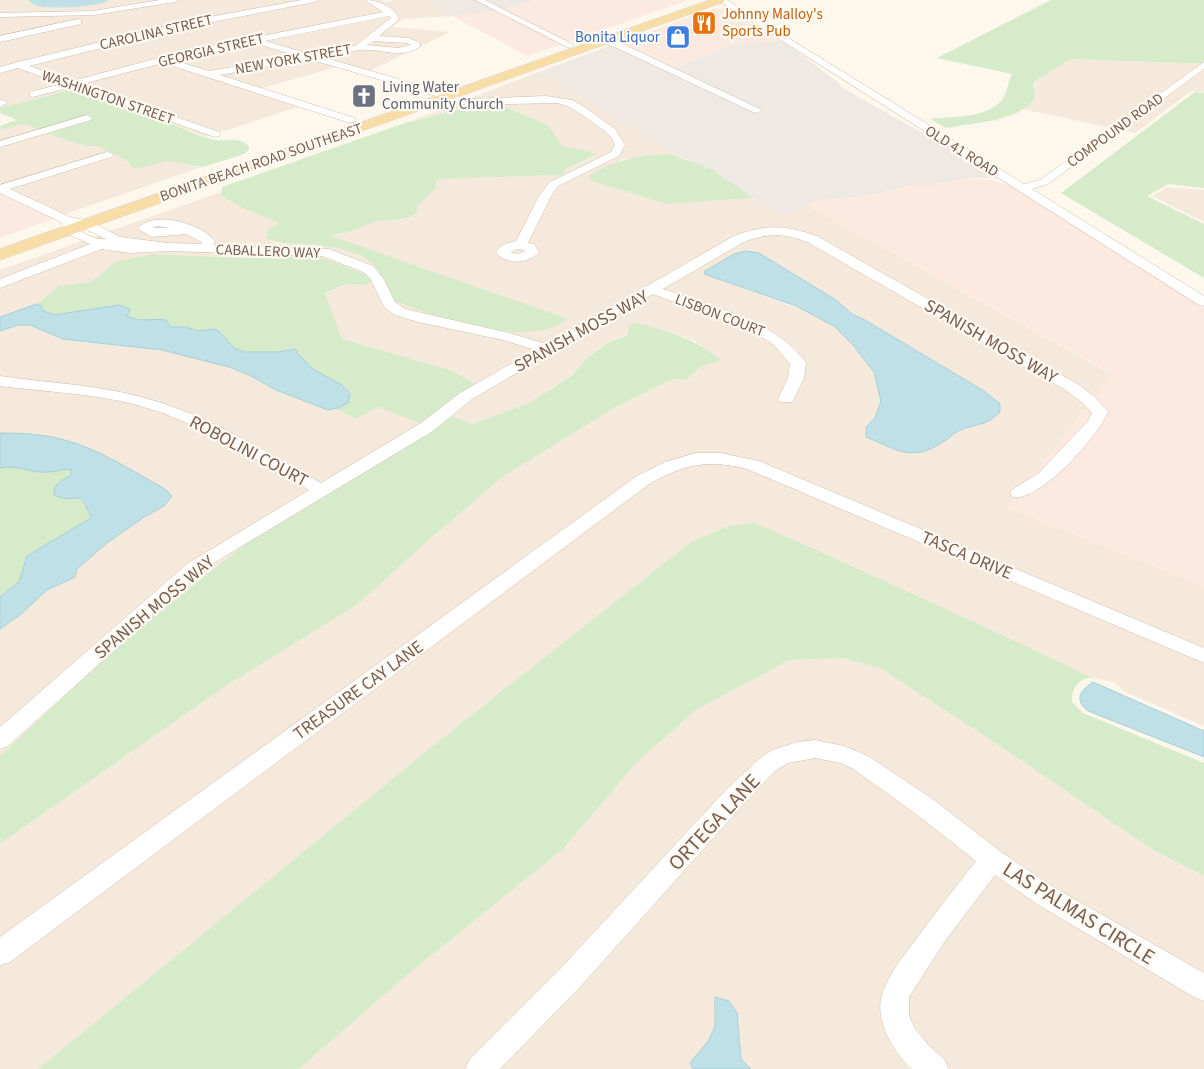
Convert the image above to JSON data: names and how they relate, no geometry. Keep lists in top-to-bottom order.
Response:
{
  "streets": {
    "main road": ["BONITA BEACH ROAD SOUTHEAST"],
    "street": [
      "CAROLINA STREET",
      "GEORGIA STREET",
      "NEW YORK STREET",
      "WASHINGTON STREET",
      "COMPOUND ROAD",
      "OLD 41 ROAD",
      "CABALLERO WAY",
      "LISBON COURT",
      "SPANISH MOSS WAY",
      "ROBOLINI COURT",
      "TASCA DRIVE",
      "TREASURE CAY LANE",
      "ORTEGA LANE",
      "LAS PALMAS CIRCLE"
    ]
  },
  "crossings": [
    ["CAROLINA STREET", "WASHINGTON STREET"],
    ["GEORGIA STREET", "NEW YORK STREET"],
    ["GEORGIA STREET", "WASHINGTON STREET"],
    ["COMPOUND ROAD", "OLD 41 ROAD"],
    ["OLD 41 ROAD", "BONITA BEACH ROAD SOUTHEAST"],
    ["BONITA BEACH ROAD SOUTHEAST", "CABALLERO WAY"],
    ["CABALLERO WAY", "SPANISH MOSS WAY"],
    ["LISBON COURT", "SPANISH MOSS WAY"],
    ["SPANISH MOSS WAY", "ROBOLINI COURT"],
    ["TASCA DRIVE", "TREASURE CAY LANE"],
    ["ORTEGA LANE", "LAS PALMAS CIRCLE"]
  ],
  "places": {
    "restaurant": ["Johnny Malloy's Sports Pub"],
    "shop": ["Bonita Liquor"],
    "church": ["Living Water Community Church"]
  }
}
